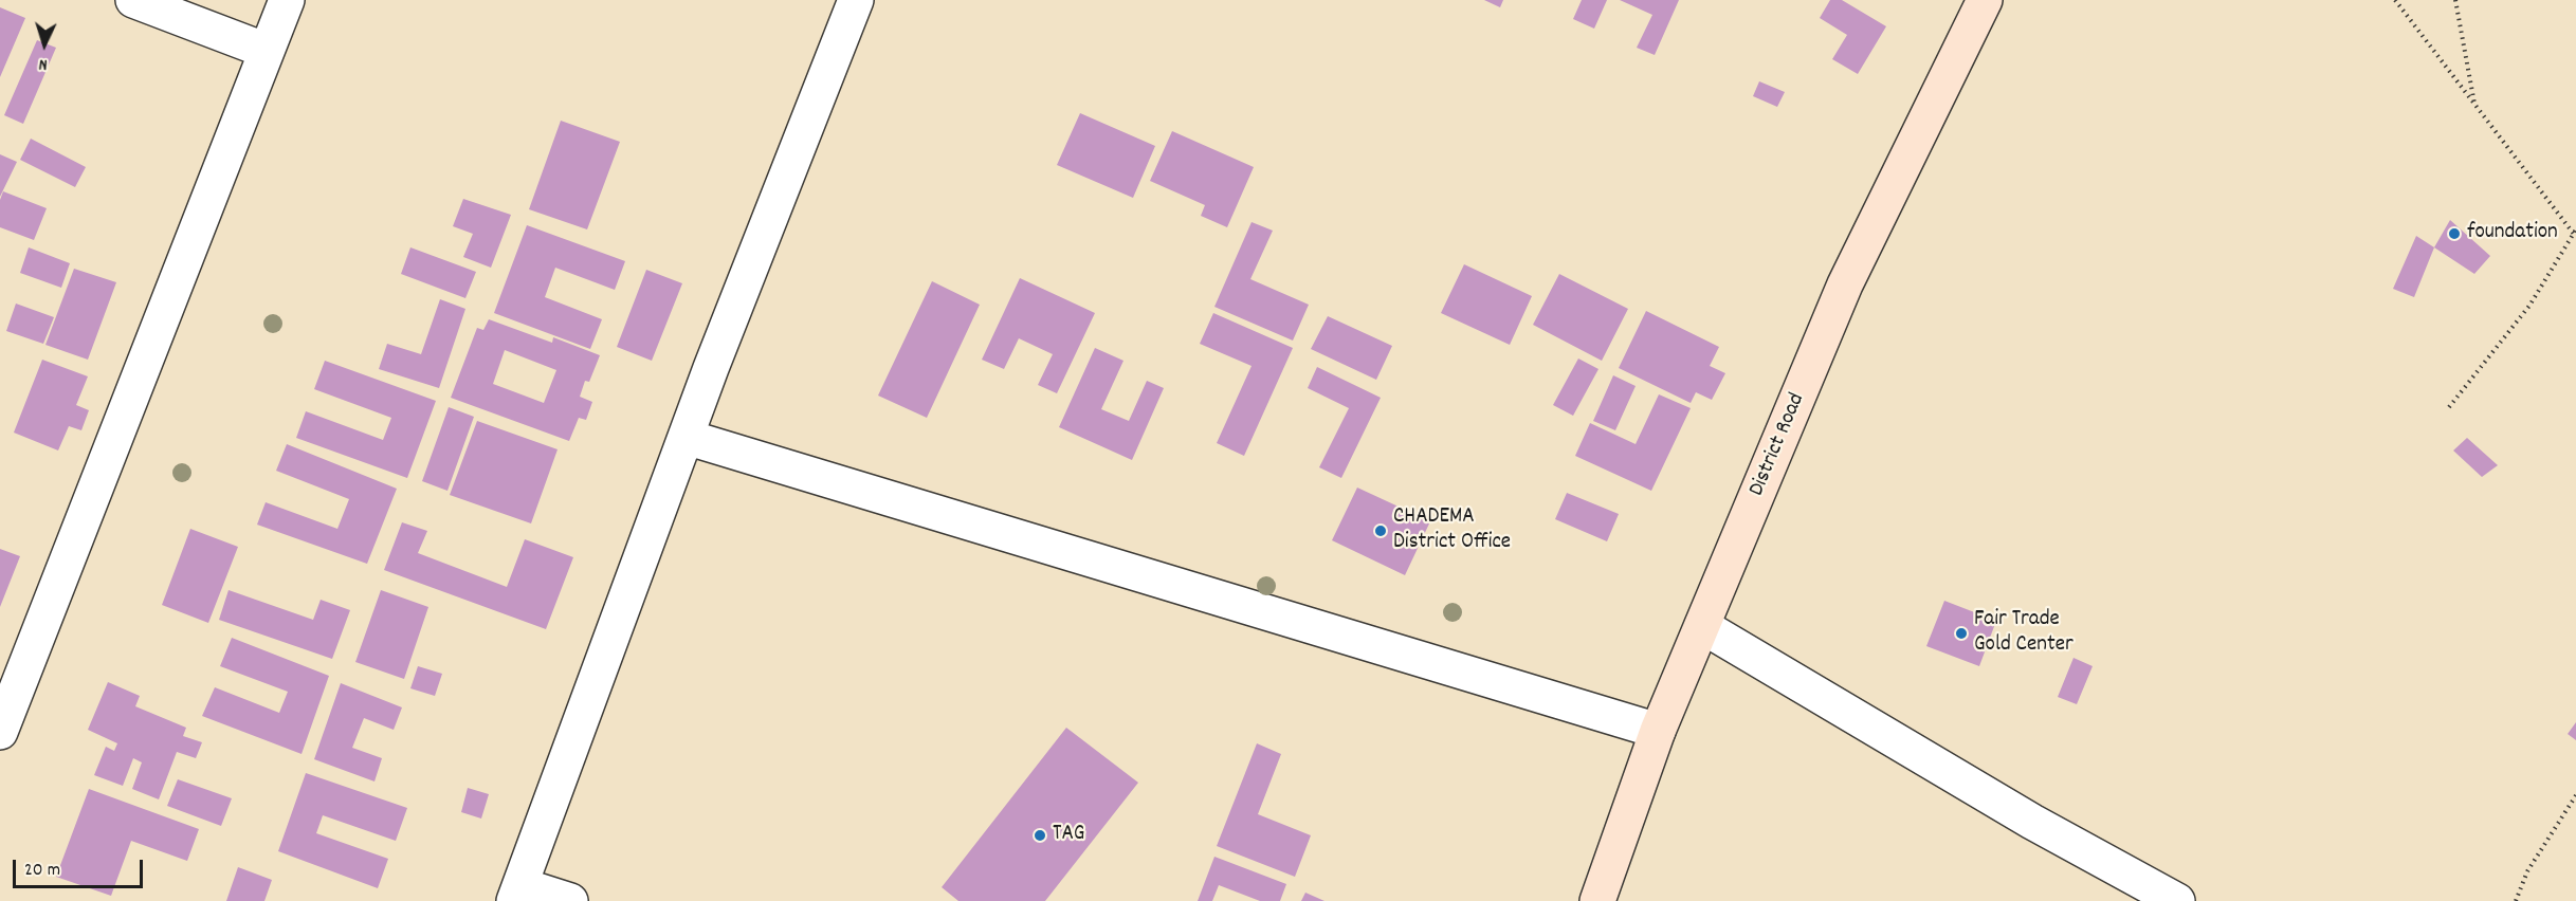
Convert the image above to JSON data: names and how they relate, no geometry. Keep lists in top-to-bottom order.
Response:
{
  "streets": {
    "street": ["District Road"]
  },
  "places": [
    "foundation",
    "CHADEMA District Office",
    "Fair Trade Gold Center",
    "TAG"
  ],
  "scale_bar": "20 m",
  "north": "bottom"
}
